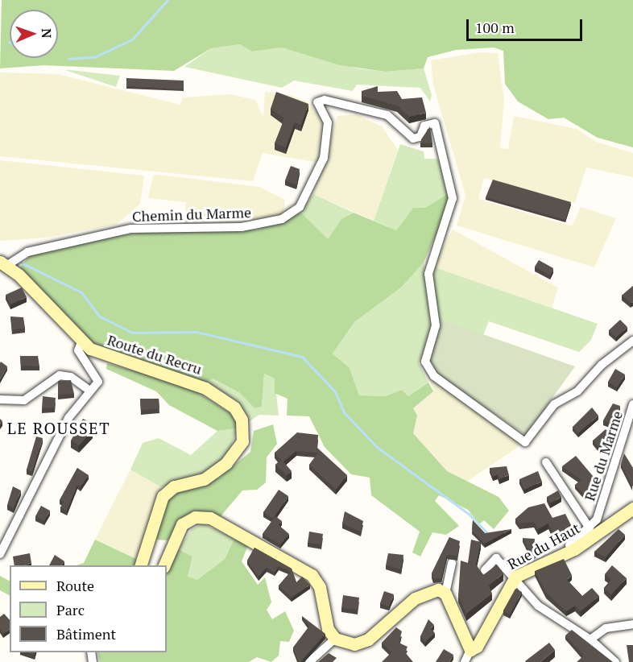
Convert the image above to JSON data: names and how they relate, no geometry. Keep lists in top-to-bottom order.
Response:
{
  "streets": {
    "street": [
      "Chemin du Marme",
      "Route du Recru",
      "Rue du Marme",
      "Rue du Haut"
    ]
  },
  "crossings": [
    ["Chemin du Marme", "Route du Recru"],
    ["Rue du Marme", "Rue du Haut"]
  ],
  "districts": ["LE ROUSSET"],
  "legend": ["Route", "Parc", "Bâtiment"],
  "scale_bar": "100 m",
  "north": "right"
}
